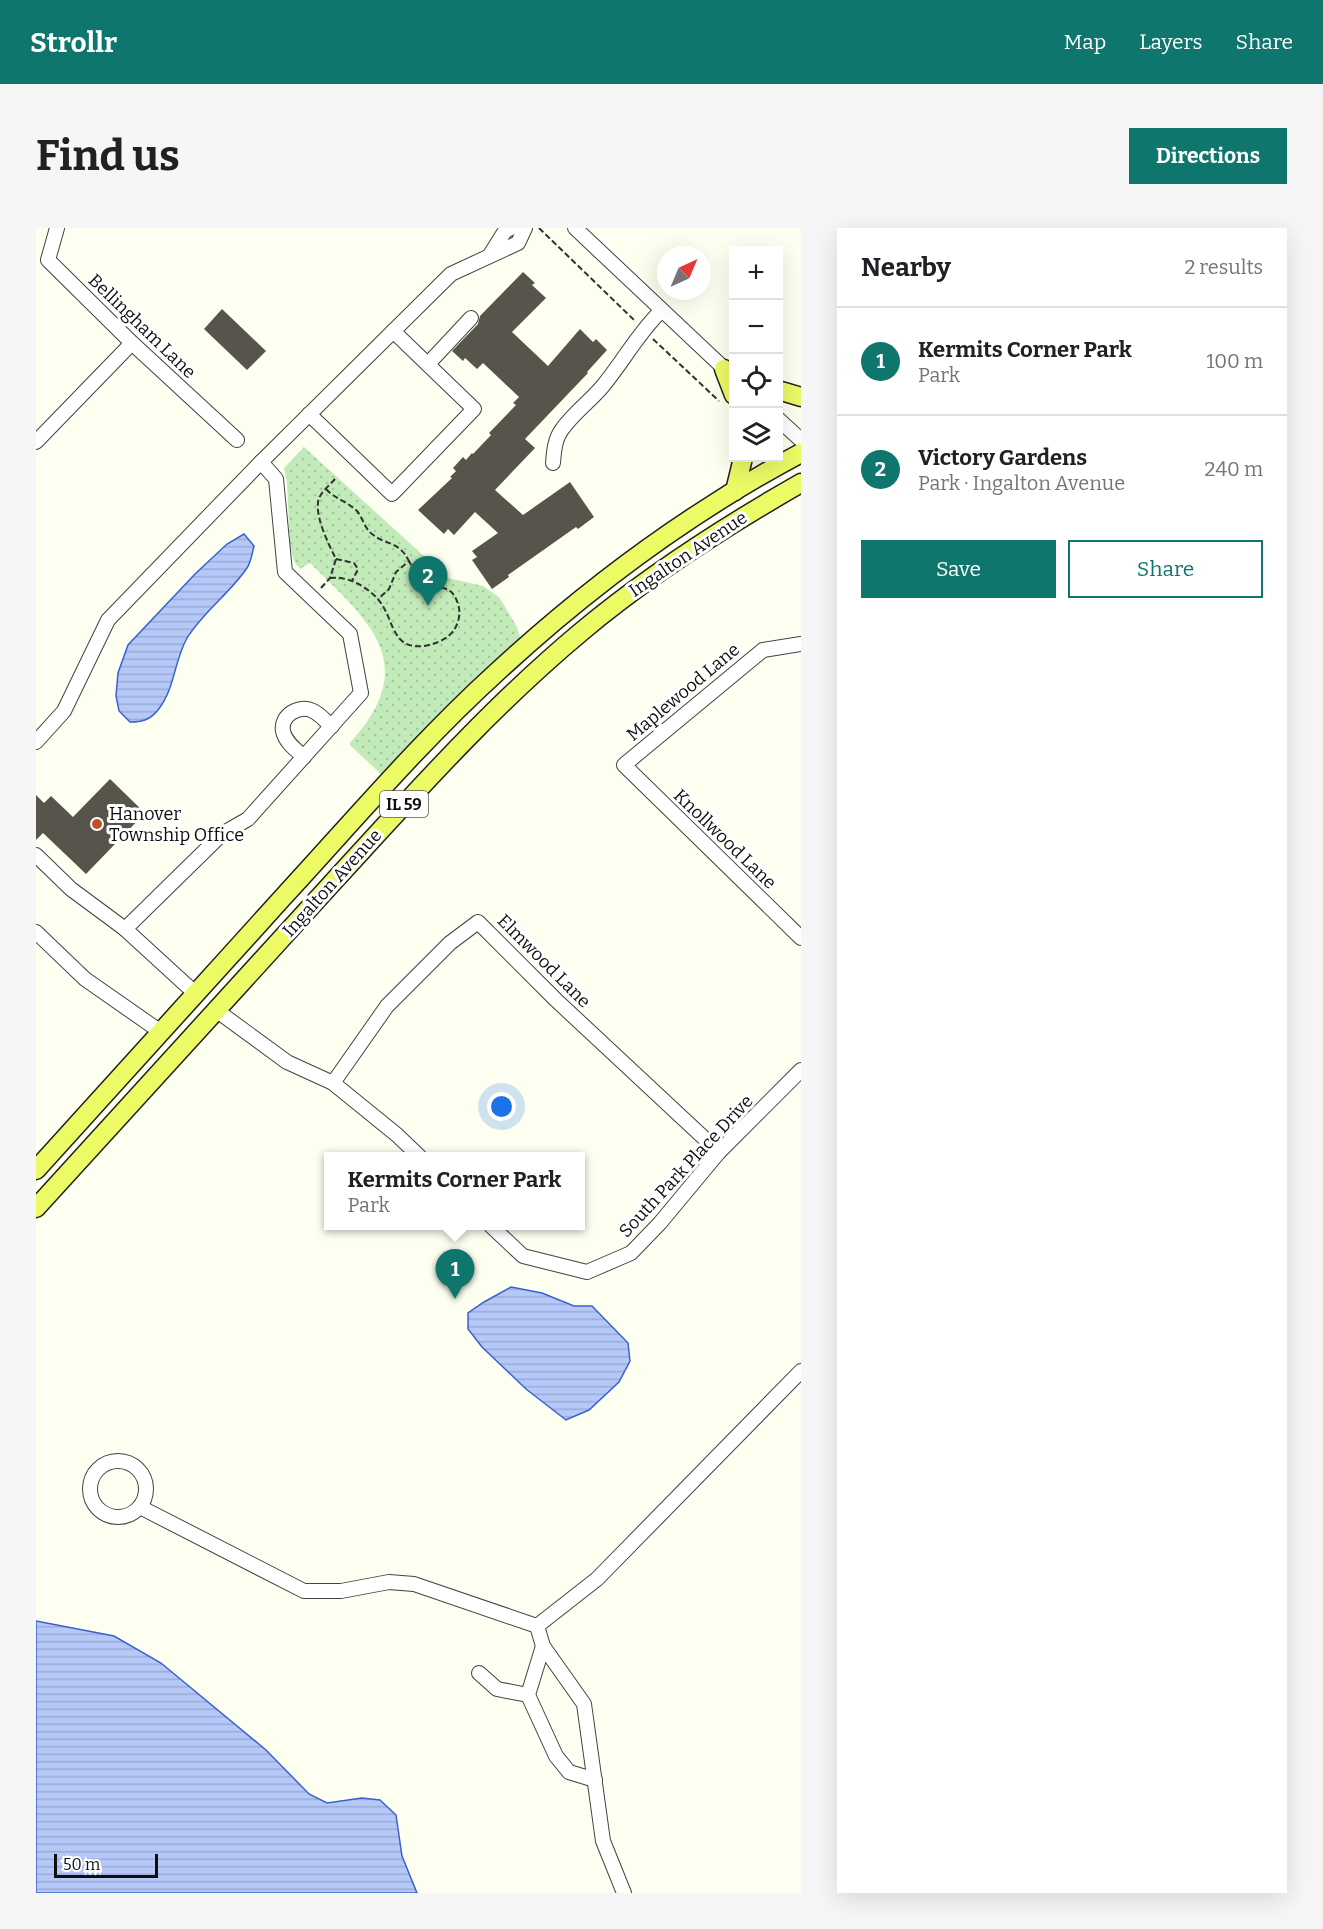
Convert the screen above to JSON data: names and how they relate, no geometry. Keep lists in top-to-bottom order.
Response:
{
  "streets": {
    "main road": ["Ingalton Avenue", "IL 59"],
    "street": [
      "Bellingham Lane",
      "Maplewood Lane",
      "Knollwood Lane",
      "Elmwood Lane",
      "South Park Place Drive"
    ]
  },
  "crossings": [
    ["Maplewood Lane", "Knollwood Lane"],
    ["Elmwood Lane", "South Park Place Drive"]
  ],
  "places": ["Hanover Township Office"],
  "scale_bar": "50 m",
  "north": "top right",
  "page": {
    "header": "Strollr",
    "nav": ["Map", "Layers", "Share"],
    "buttons": [
      "Directions",
      ["Save", "Share"]
    ],
    "title": "Find us",
    "heading": ["Nearby", "2 results"],
    "map_buttons": ["+", "−"],
    "list": [
      {
        "mark": "1",
        "name": "Kermits Corner Park",
        "note": "Park",
        "value": "100 m"
      },
      {
        "mark": "2",
        "name": "Victory Gardens",
        "note": "Park · Ingalton Avenue",
        "value": "240 m"
      }
    ],
    "pins": ["2", "1"],
    "popup": ["Kermits Corner Park", "Park"],
    "scale": "50 m"
  }
}
